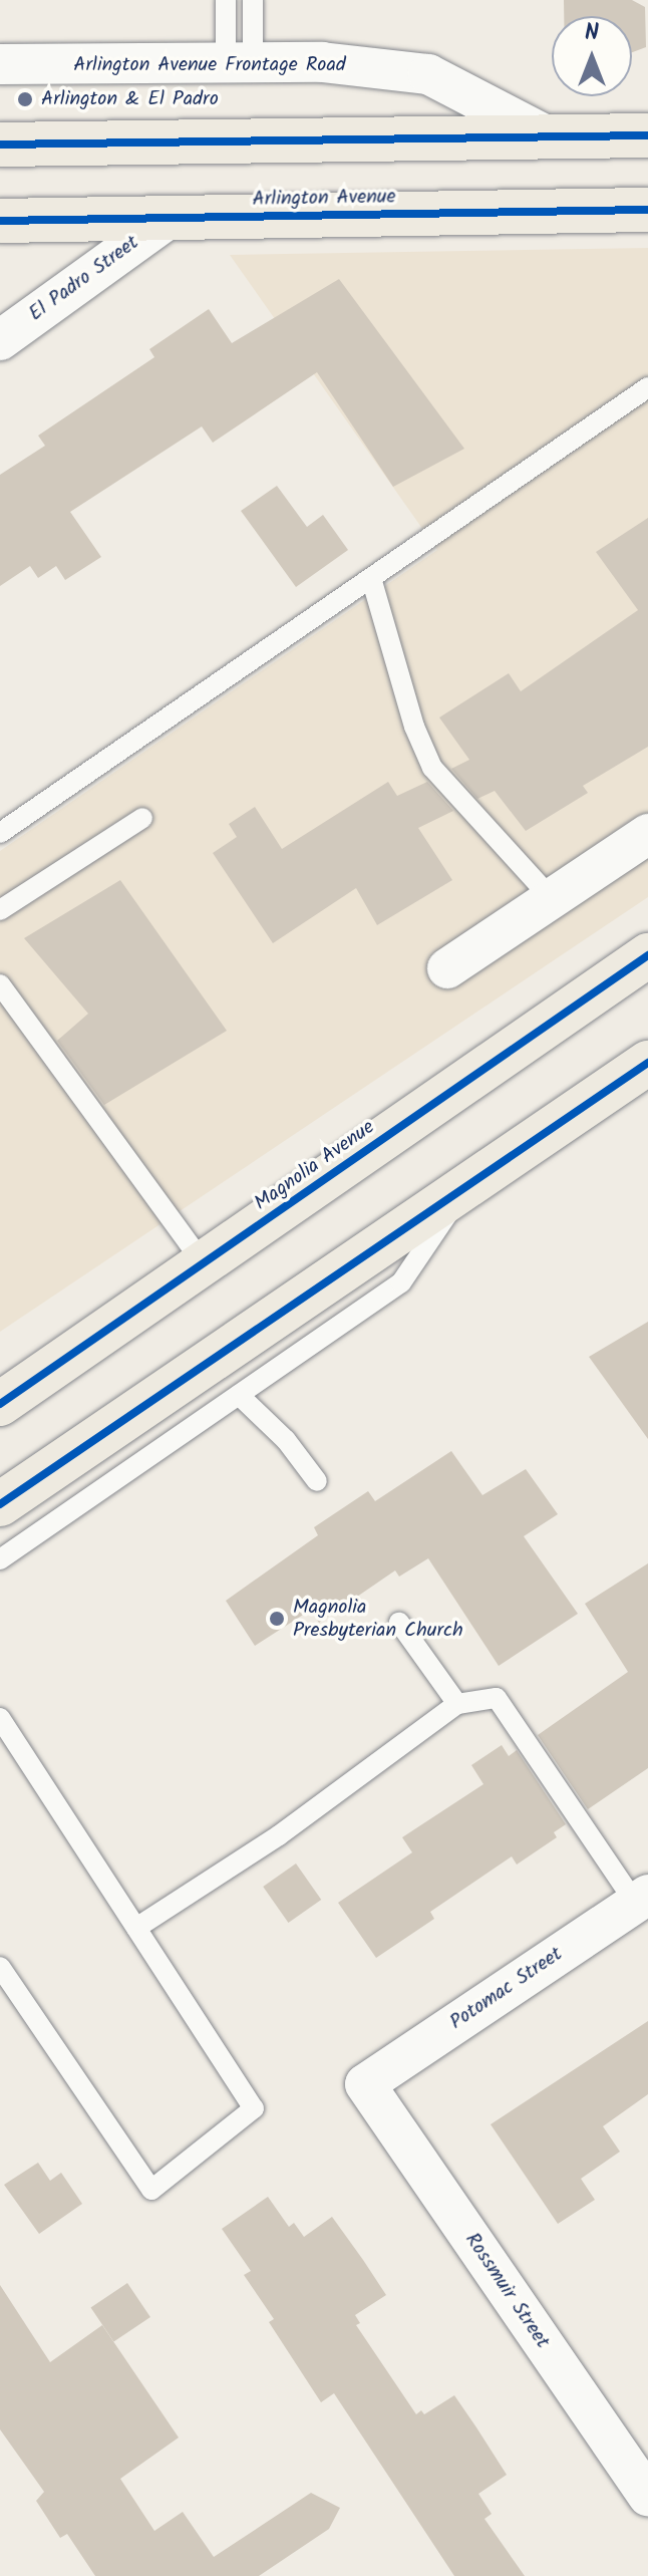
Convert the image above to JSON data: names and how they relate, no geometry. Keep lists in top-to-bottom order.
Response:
{
  "streets": {
    "main road": ["Arlington Avenue", "Magnolia Avenue"],
    "street": [
      "Arlington Avenue Frontage Road",
      "El Padro Street",
      "Potomac Street",
      "Rossmuir Street"
    ]
  },
  "crossings": [
    ["Arlington Avenue", "El Padro Street"],
    ["Potomac Street", "Rossmuir Street"]
  ],
  "places": ["Arlington & El Padro", "Magnolia Presbyterian Church"],
  "north": "top"
}
